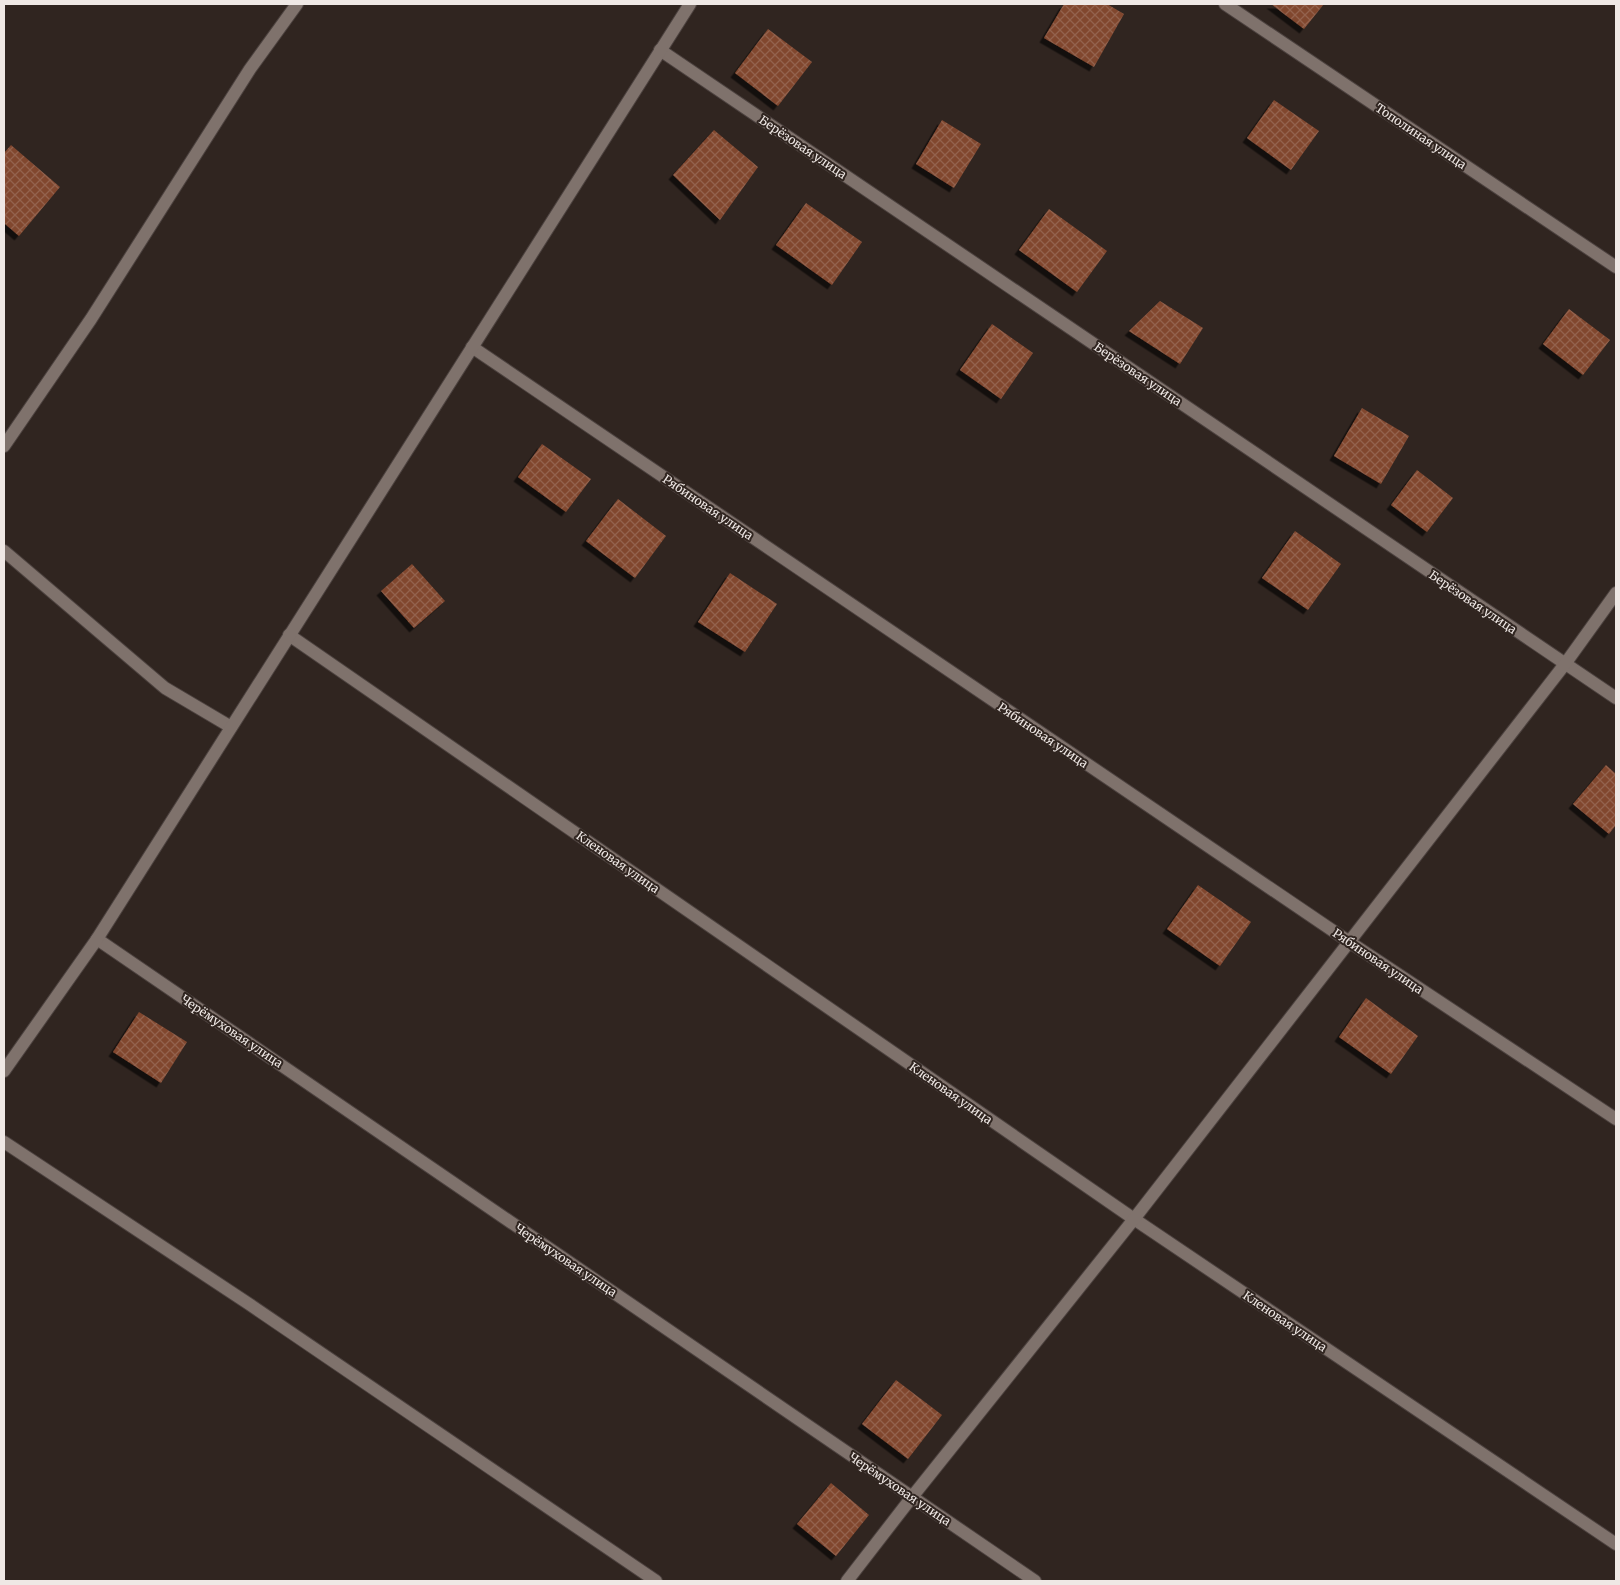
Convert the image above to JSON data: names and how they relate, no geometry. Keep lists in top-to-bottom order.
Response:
{
  "streets": {
    "street": [
      "Тополиная улица",
      "Берёзовая улица",
      "Рябиновая улица",
      "Кленовая улица",
      "Черёмуховая улица"
    ]
  }
}
